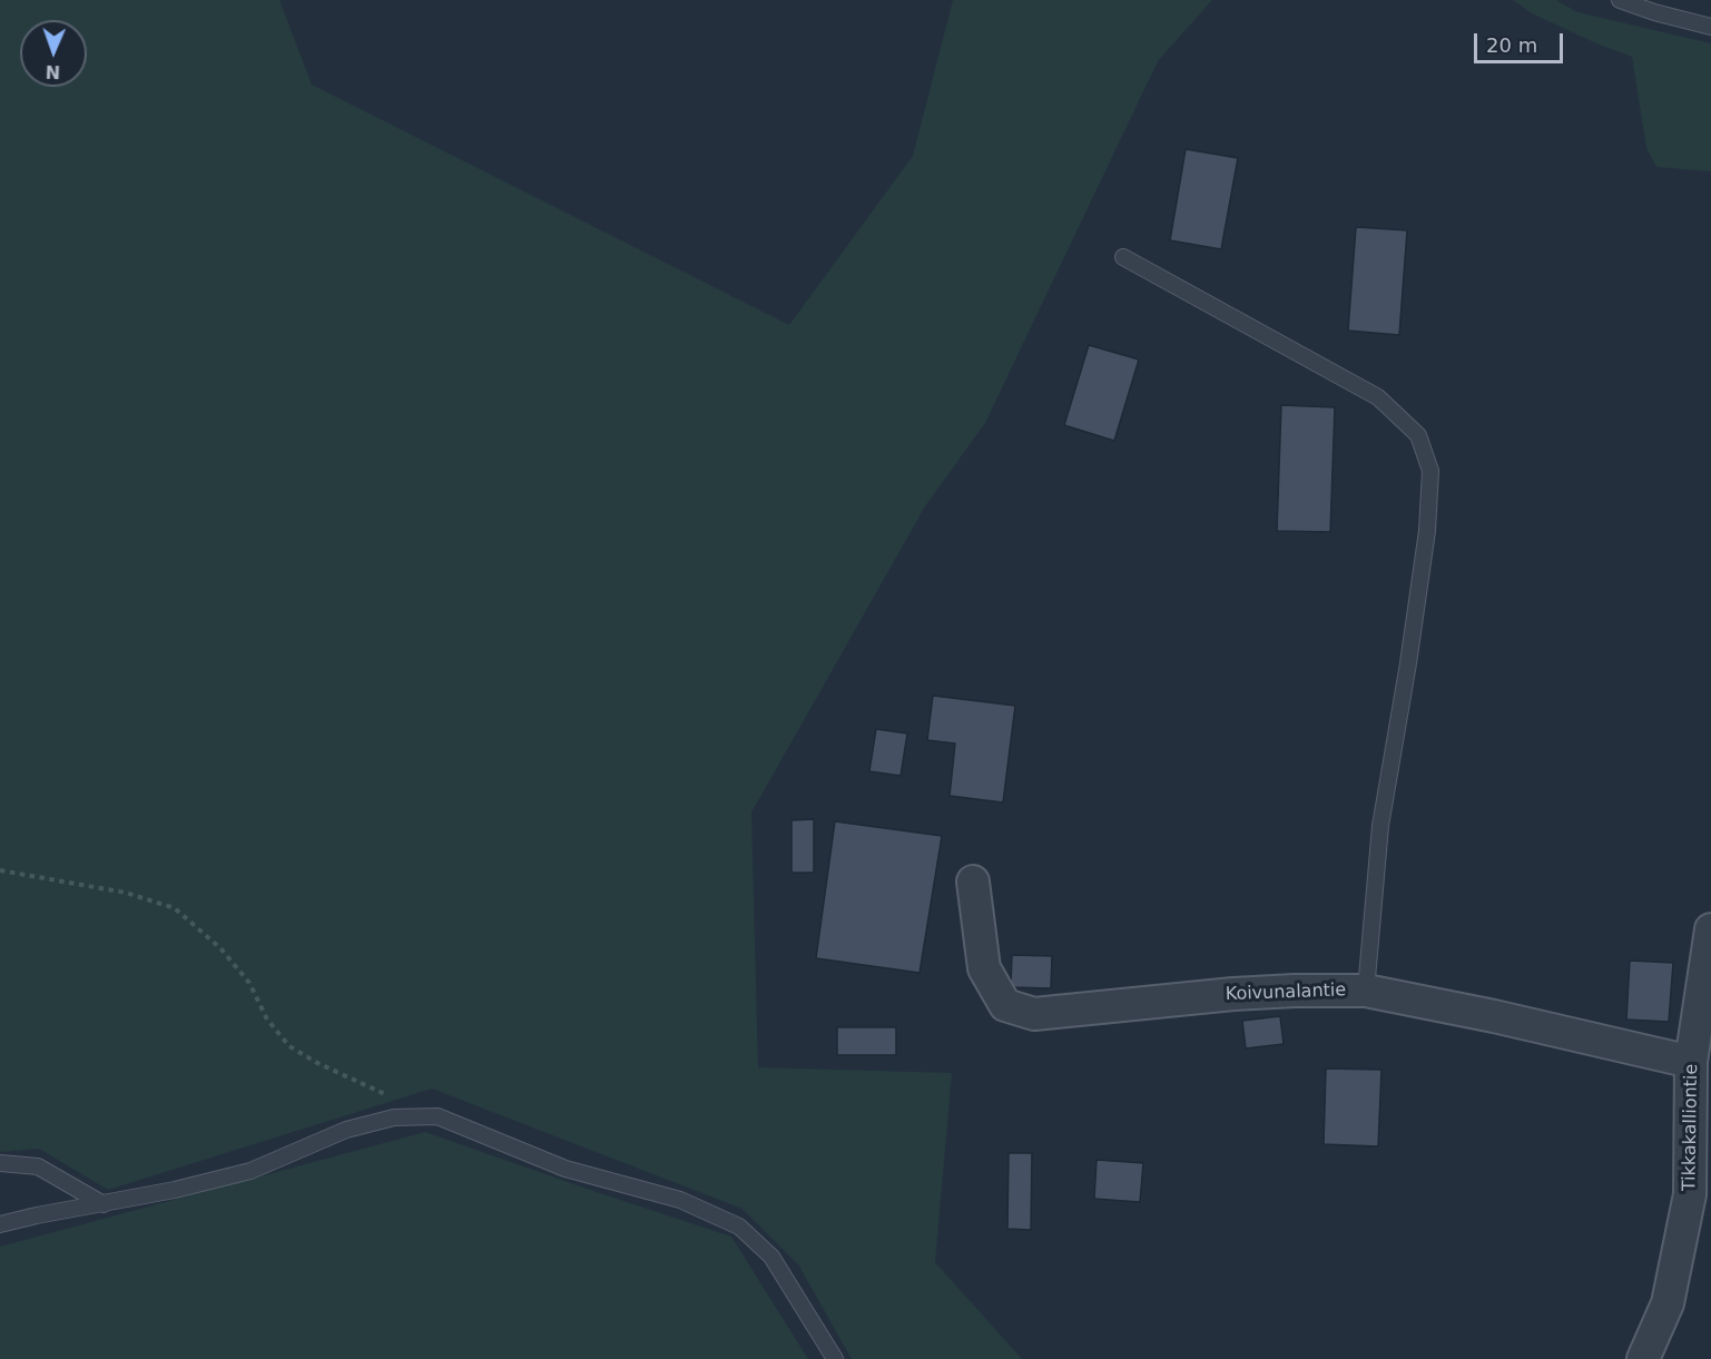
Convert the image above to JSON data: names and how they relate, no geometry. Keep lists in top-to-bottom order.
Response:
{
  "streets": {
    "street": ["Koivunalantie", "Tikkakalliontie"]
  },
  "crossings": [
    ["Koivunalantie", "Tikkakalliontie"]
  ],
  "scale_bar": "20 m",
  "north": "bottom"
}
